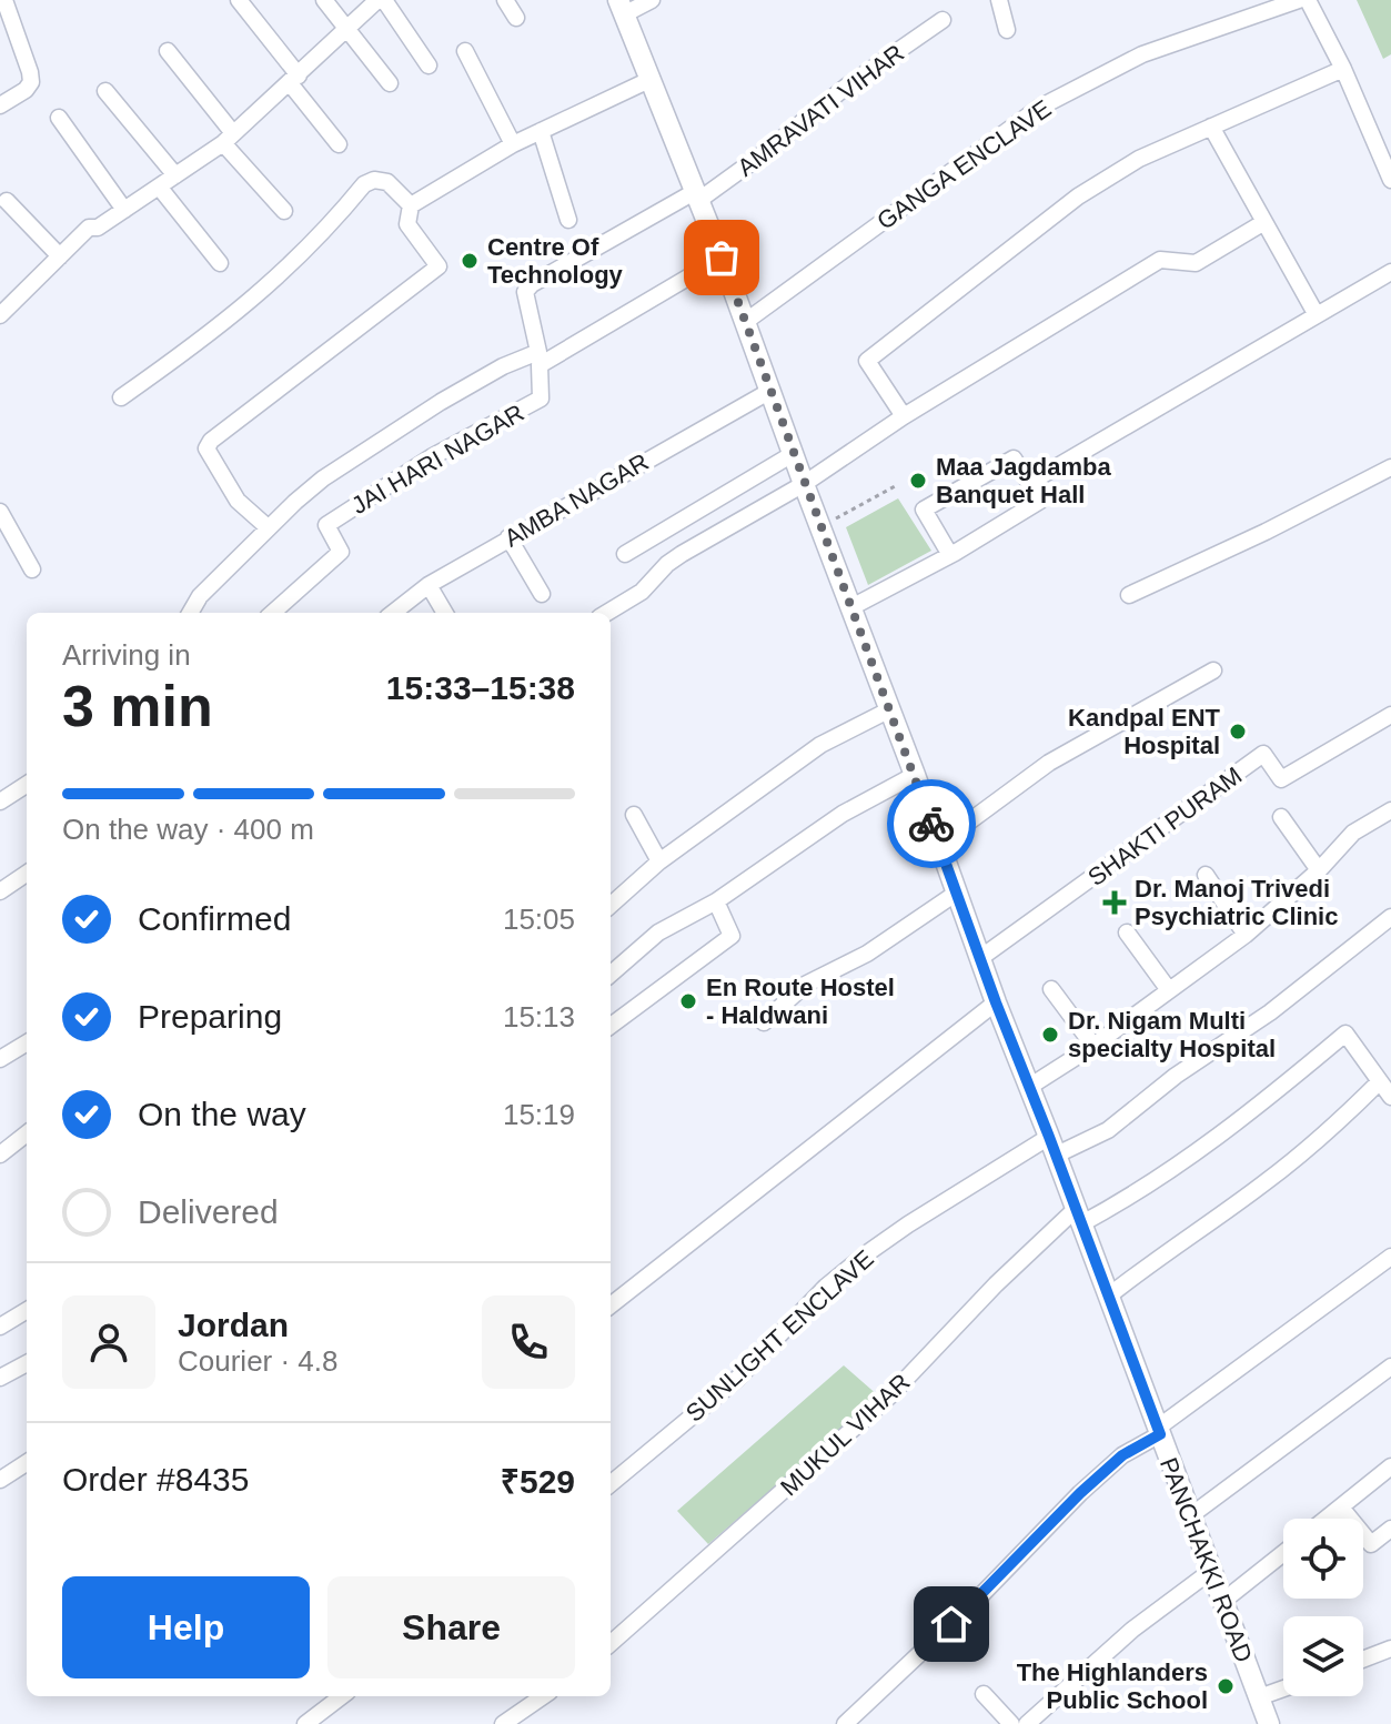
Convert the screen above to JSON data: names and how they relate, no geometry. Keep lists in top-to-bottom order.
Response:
{
  "streets": {
    "main road": ["PANCHAKKI ROAD"],
    "street": [
      "AMRAVATI VIHAR",
      "GANGA ENCLAVE",
      "JAI HARI NAGAR",
      "AMBA NAGAR",
      "SHAKTI PURAM",
      "SUNLIGHT ENCLAVE",
      "MUKUL VIHAR"
    ]
  },
  "crossings": [
    ["AMRAVATI VIHAR", "JAI HARI NAGAR"],
    ["AMRAVATI VIHAR", "PANCHAKKI ROAD"],
    ["GANGA ENCLAVE", "PANCHAKKI ROAD"],
    ["AMBA NAGAR", "PANCHAKKI ROAD"],
    ["SHAKTI PURAM", "PANCHAKKI ROAD"],
    ["SUNLIGHT ENCLAVE", "PANCHAKKI ROAD"],
    ["MUKUL VIHAR", "PANCHAKKI ROAD"]
  ],
  "places": {
    "other": [
      "Centre Of Technology",
      "Maa Jagdamba Banquet Hall",
      "Kandpal ENT Hospital",
      "En Route Hostel - Haldwani",
      "Dr. Nigam Multi specialty Hospital",
      "The Highlanders Public School"
    ],
    "health": ["Dr. Manoj Trivedi Psychiatric Clinic"]
  },
  "page": {
    "heading": ["3 min", "Arriving in", "15:33–15:38"],
    "panel": [
      "Jordan",
      "Courier · 4.8",
      "Order #8435",
      "₹529"
    ],
    "bar": "On the way · 400 m",
    "list": [
      ["Confirmed", "15:05"],
      ["Preparing", "15:13"],
      ["On the way", "15:19"],
      "Delivered"
    ],
    "buttons": ["Help", "Share"]
  }
}
